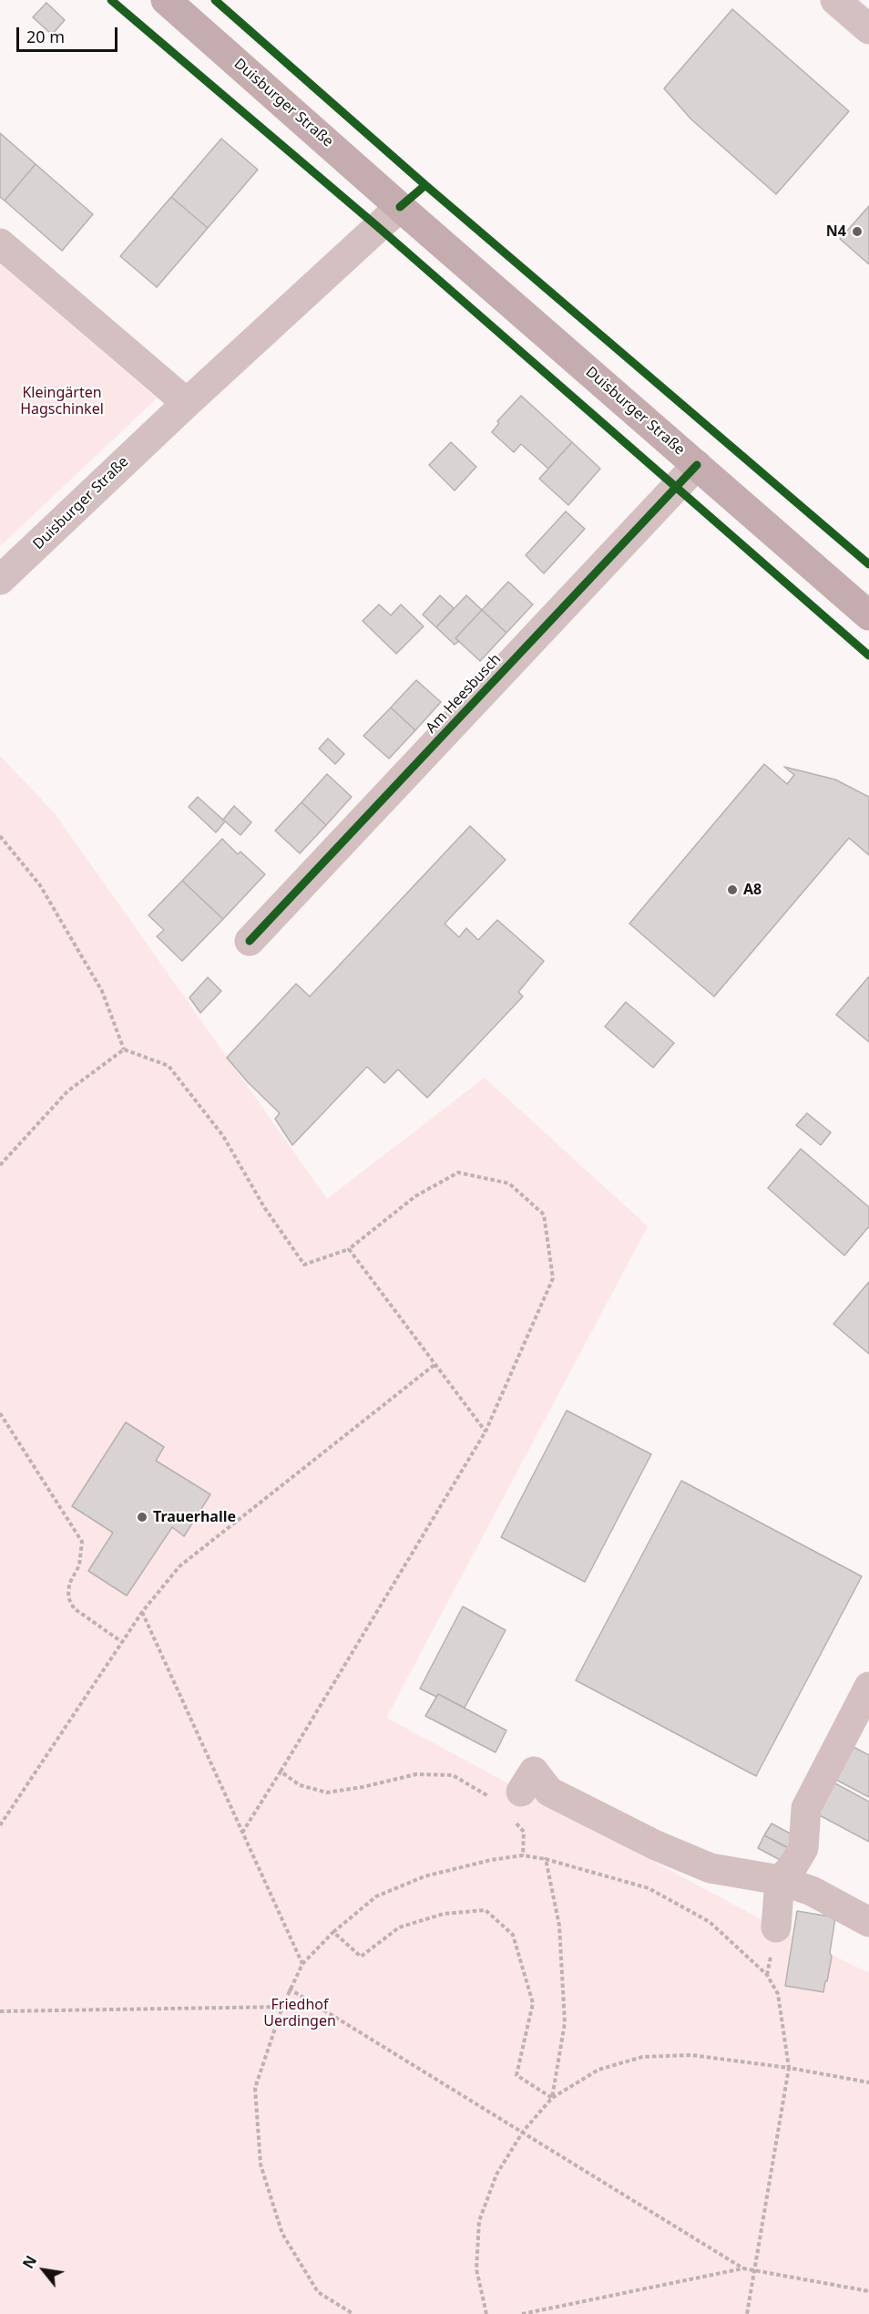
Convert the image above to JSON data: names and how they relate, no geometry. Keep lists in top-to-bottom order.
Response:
{
  "streets": {
    "main road": ["Duisburger Straße"],
    "street": ["Am Heesbusch"]
  },
  "crossings": [
    ["Duisburger Straße", "Am Heesbusch"]
  ],
  "parks": ["Kleingärten Hagschinkel", "Friedhof Uerdingen"],
  "places": ["N4", "A8", "Trauerhalle"],
  "scale_bar": "20 m",
  "north": "top left"
}
